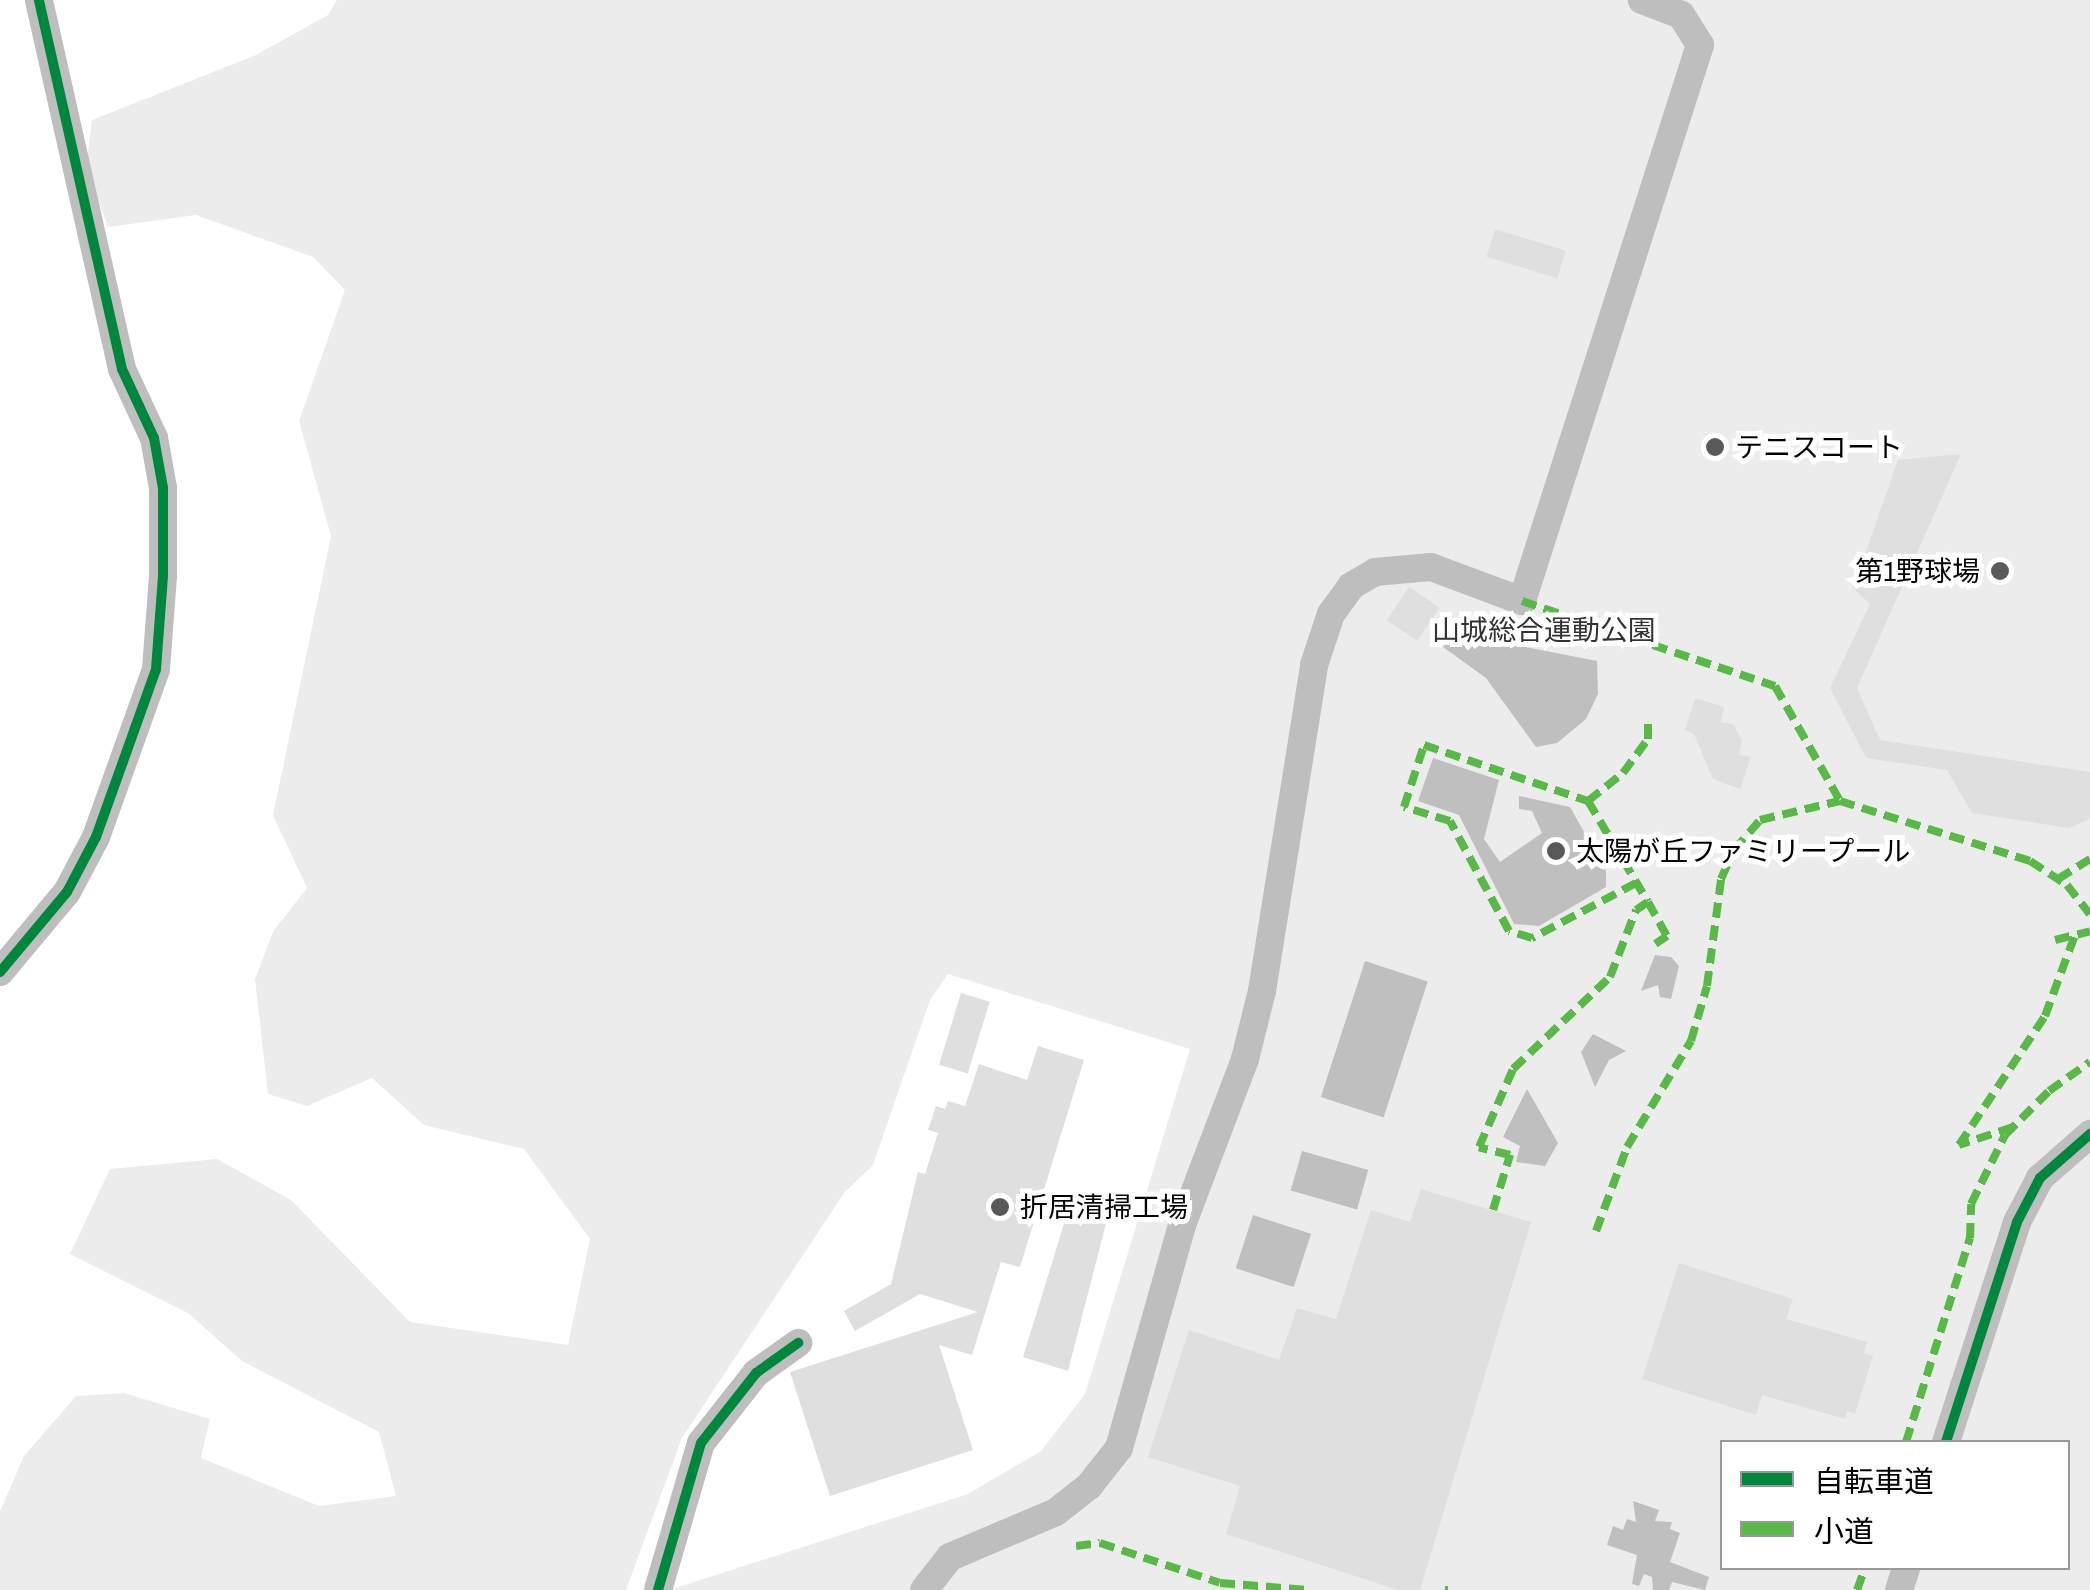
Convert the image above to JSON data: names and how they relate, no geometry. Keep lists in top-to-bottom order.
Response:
{
  "parks": ["山城総合運動公園"],
  "places": [
    "テニスコート",
    "第1野球場",
    "太陽が丘ファミリープール",
    "折居清掃工場"
  ],
  "legend": ["自転車道", "小道"]
}
